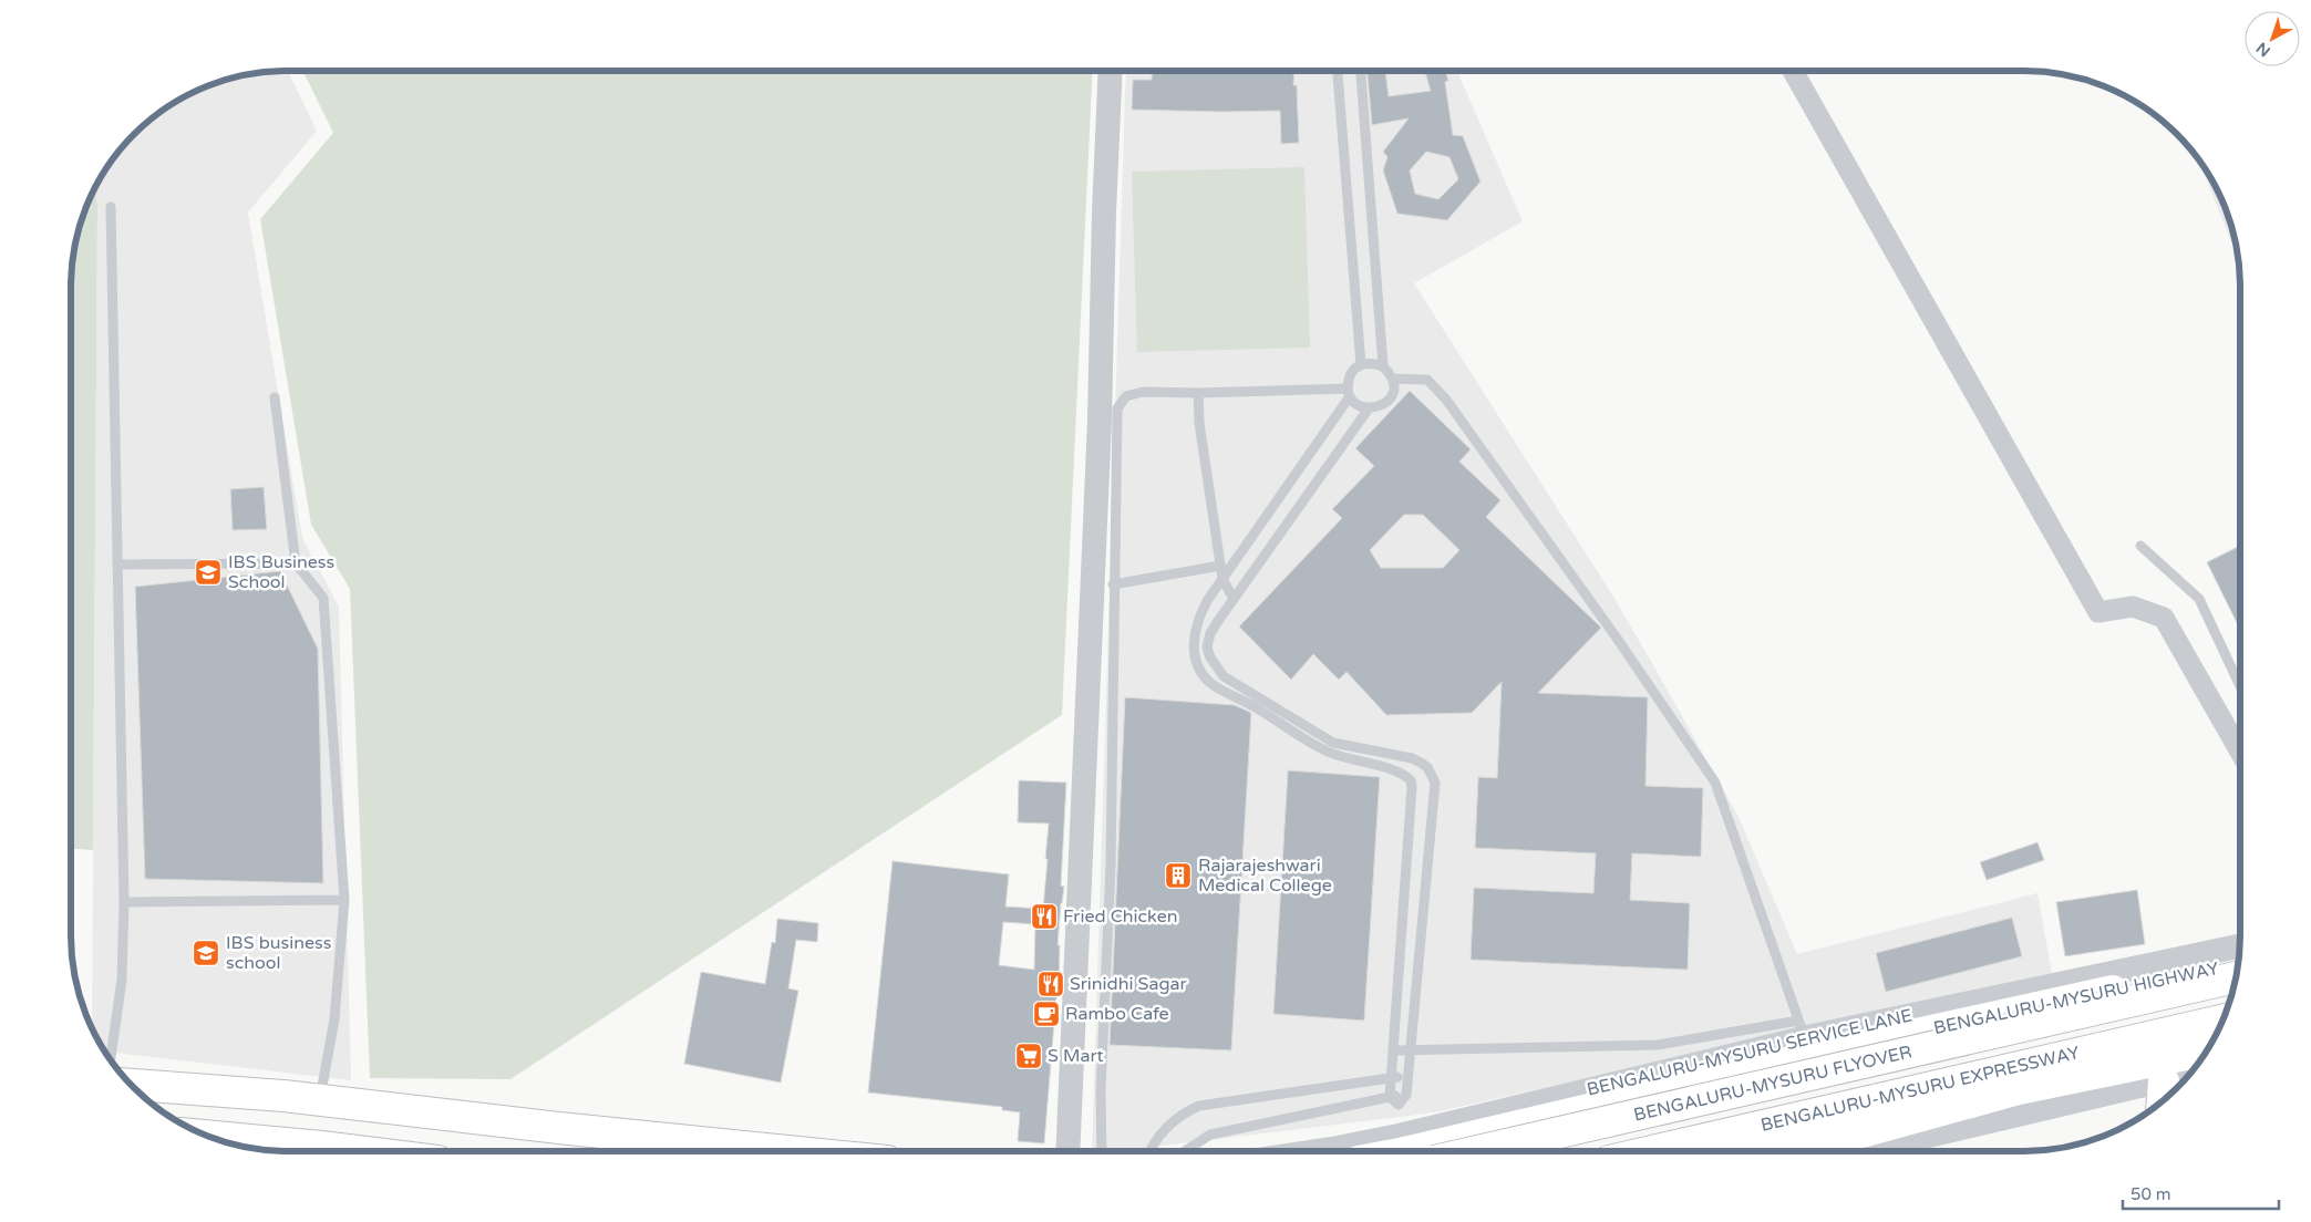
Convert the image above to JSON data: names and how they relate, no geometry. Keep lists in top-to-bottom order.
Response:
{
  "streets": {
    "highway": ["BENGALURU-MYSURU HIGHWAY", "BENGALURU-MYSURU FLYOVER", "BENGALURU-MYSURU EXPRESSWAY"],
    "street": ["BENGALURU-MYSURU SERVICE LANE"]
  },
  "crossings": [
    ["BENGALURU-MYSURU HIGHWAY", "BENGALURU-MYSURU SERVICE LANE"],
    ["BENGALURU-MYSURU HIGHWAY", "BENGALURU-MYSURU FLYOVER"],
    ["BENGALURU-MYSURU SERVICE LANE", "BENGALURU-MYSURU FLYOVER"]
  ],
  "places": {
    "school or university": ["IBS Business School", "IBS business school"],
    "building": ["Rajarajeshwari Medical College"],
    "restaurant": ["Fried Chicken", "Srinidhi Sagar"],
    "cafe": ["Rambo Cafe"],
    "supermarket": ["S Mart"]
  },
  "scale_bar": "50 m",
  "north": "bottom left"
}
